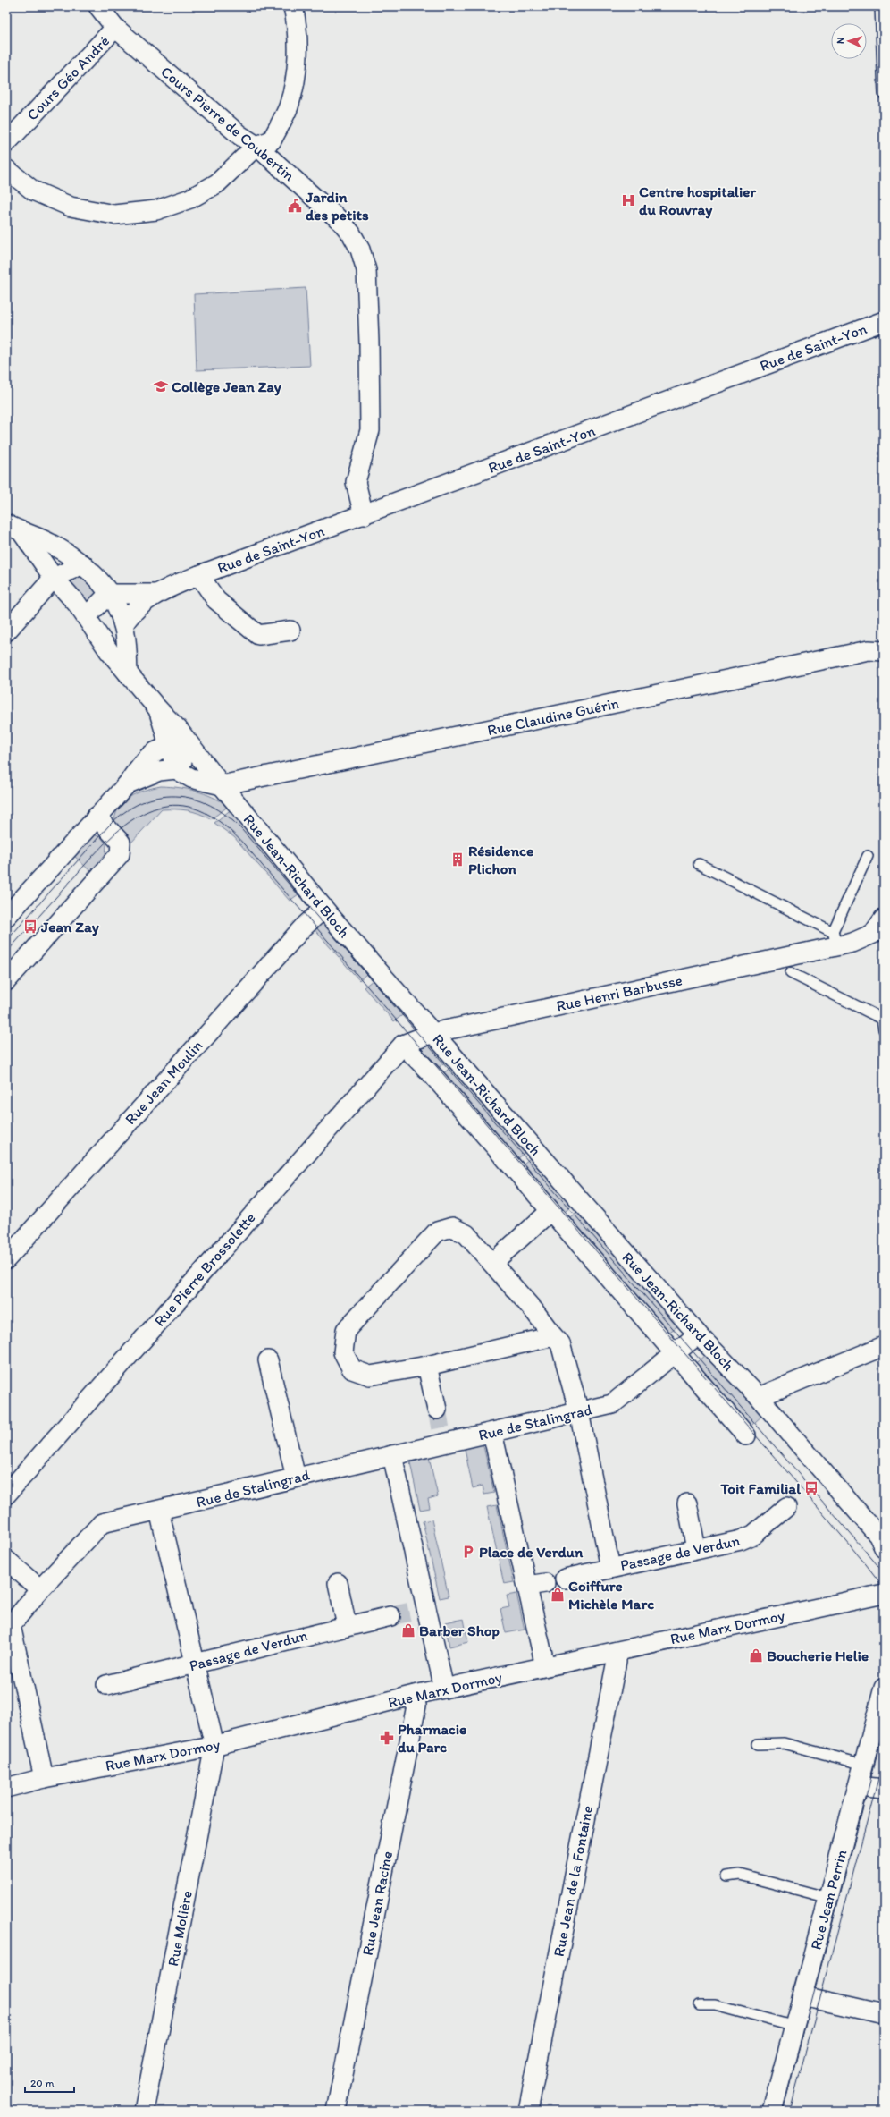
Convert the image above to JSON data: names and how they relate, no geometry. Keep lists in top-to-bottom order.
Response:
{
  "streets": {
    "street": [
      "Cours Géo André",
      "Cours Pierre de Coubertin",
      "Rue de Saint-Yon",
      "Rue Claudine Guérin",
      "Rue Jean-Richard Bloch",
      "Rue Henri Barbusse",
      "Rue Jean Moulin",
      "Rue Pierre Brossolette",
      "Rue de Stalingrad",
      "Passage de Verdun",
      "Rue Marx Dormoy",
      "Rue Jean de la Fontaine",
      "Rue Jean Perrin",
      "Rue Jean Racine",
      "Rue Molière"
    ]
  },
  "crossings": [
    ["Cours Géo André", "Cours Pierre de Coubertin"],
    ["Cours Pierre de Coubertin", "Rue de Saint-Yon"],
    ["Rue Claudine Guérin", "Rue Jean-Richard Bloch"],
    ["Rue Jean-Richard Bloch", "Rue Henri Barbusse"],
    ["Rue Jean-Richard Bloch", "Rue Jean Moulin"],
    ["Rue Jean-Richard Bloch", "Rue Pierre Brossolette"],
    ["Rue Jean-Richard Bloch", "Rue de Stalingrad"],
    ["Rue Henri Barbusse", "Rue Pierre Brossolette"],
    ["Rue de Stalingrad", "Rue Marx Dormoy"],
    ["Rue Marx Dormoy", "Rue Jean de la Fontaine"],
    ["Rue Marx Dormoy", "Rue Jean Racine"],
    ["Rue Marx Dormoy", "Rue Molière"]
  ],
  "places": {
    "hospital": ["Centre hospitalier du Rouvray"],
    "public building": ["Jardin des petits"],
    "school or university": ["Collège Jean Zay"],
    "building": ["Résidence Plichon"],
    "bus stop": ["Jean Zay", "Toit Familial"],
    "parking": ["Place de Verdun"],
    "shop": ["Coiffure Michèle Marc", "Barber Shop", "Boucherie Helie"],
    "pharmacy": ["Pharmacie du Parc"]
  },
  "scale_bar": "20 m",
  "north": "left"
}
